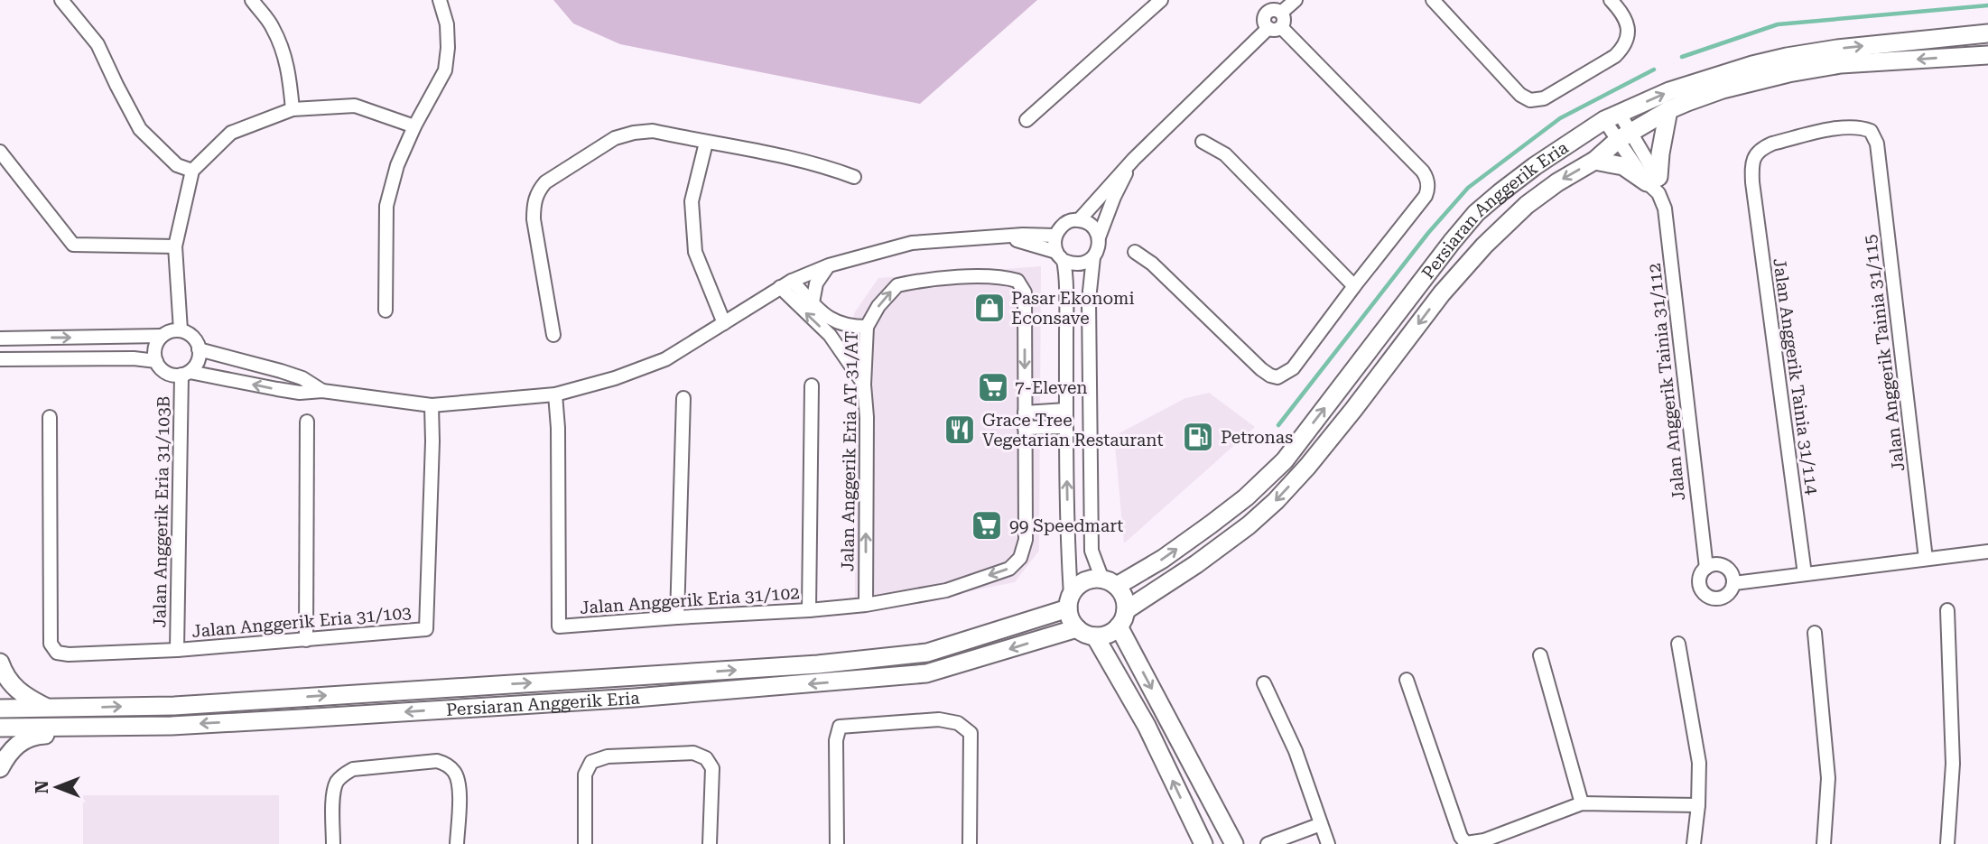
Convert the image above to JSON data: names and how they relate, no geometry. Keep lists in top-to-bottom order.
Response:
{
  "streets": {
    "main road": ["Persiaran Anggerik Eria"],
    "street": [
      "Jalan Anggerik Tainia 31/115",
      "Jalan Anggerik Tainia 31/114",
      "Jalan Anggerik Tainia 31/112",
      "Jalan Anggerik Eria AT 31/AT",
      "Jalan Anggerik Eria 31/103B",
      "Jalan Anggerik Eria 31/102",
      "Jalan Anggerik Eria 31/103"
    ]
  },
  "crossings": [
    ["Persiaran Anggerik Eria", "Jalan Anggerik Tainia 31/112"],
    ["Jalan Anggerik Tainia 31/115", "Jalan Anggerik Tainia 31/114"],
    ["Jalan Anggerik Eria AT 31/AT", "Jalan Anggerik Eria 31/102"],
    ["Jalan Anggerik Eria 31/103B", "Jalan Anggerik Eria 31/103"]
  ],
  "places": {
    "shop": ["Pasar Ekonomi Econsave"],
    "supermarket": ["7-Eleven", "99 Speedmart"],
    "restaurant": ["Grace Tree Vegetarian Restaurant"],
    "fuel station": ["Petronas"]
  },
  "north": "left"
}
